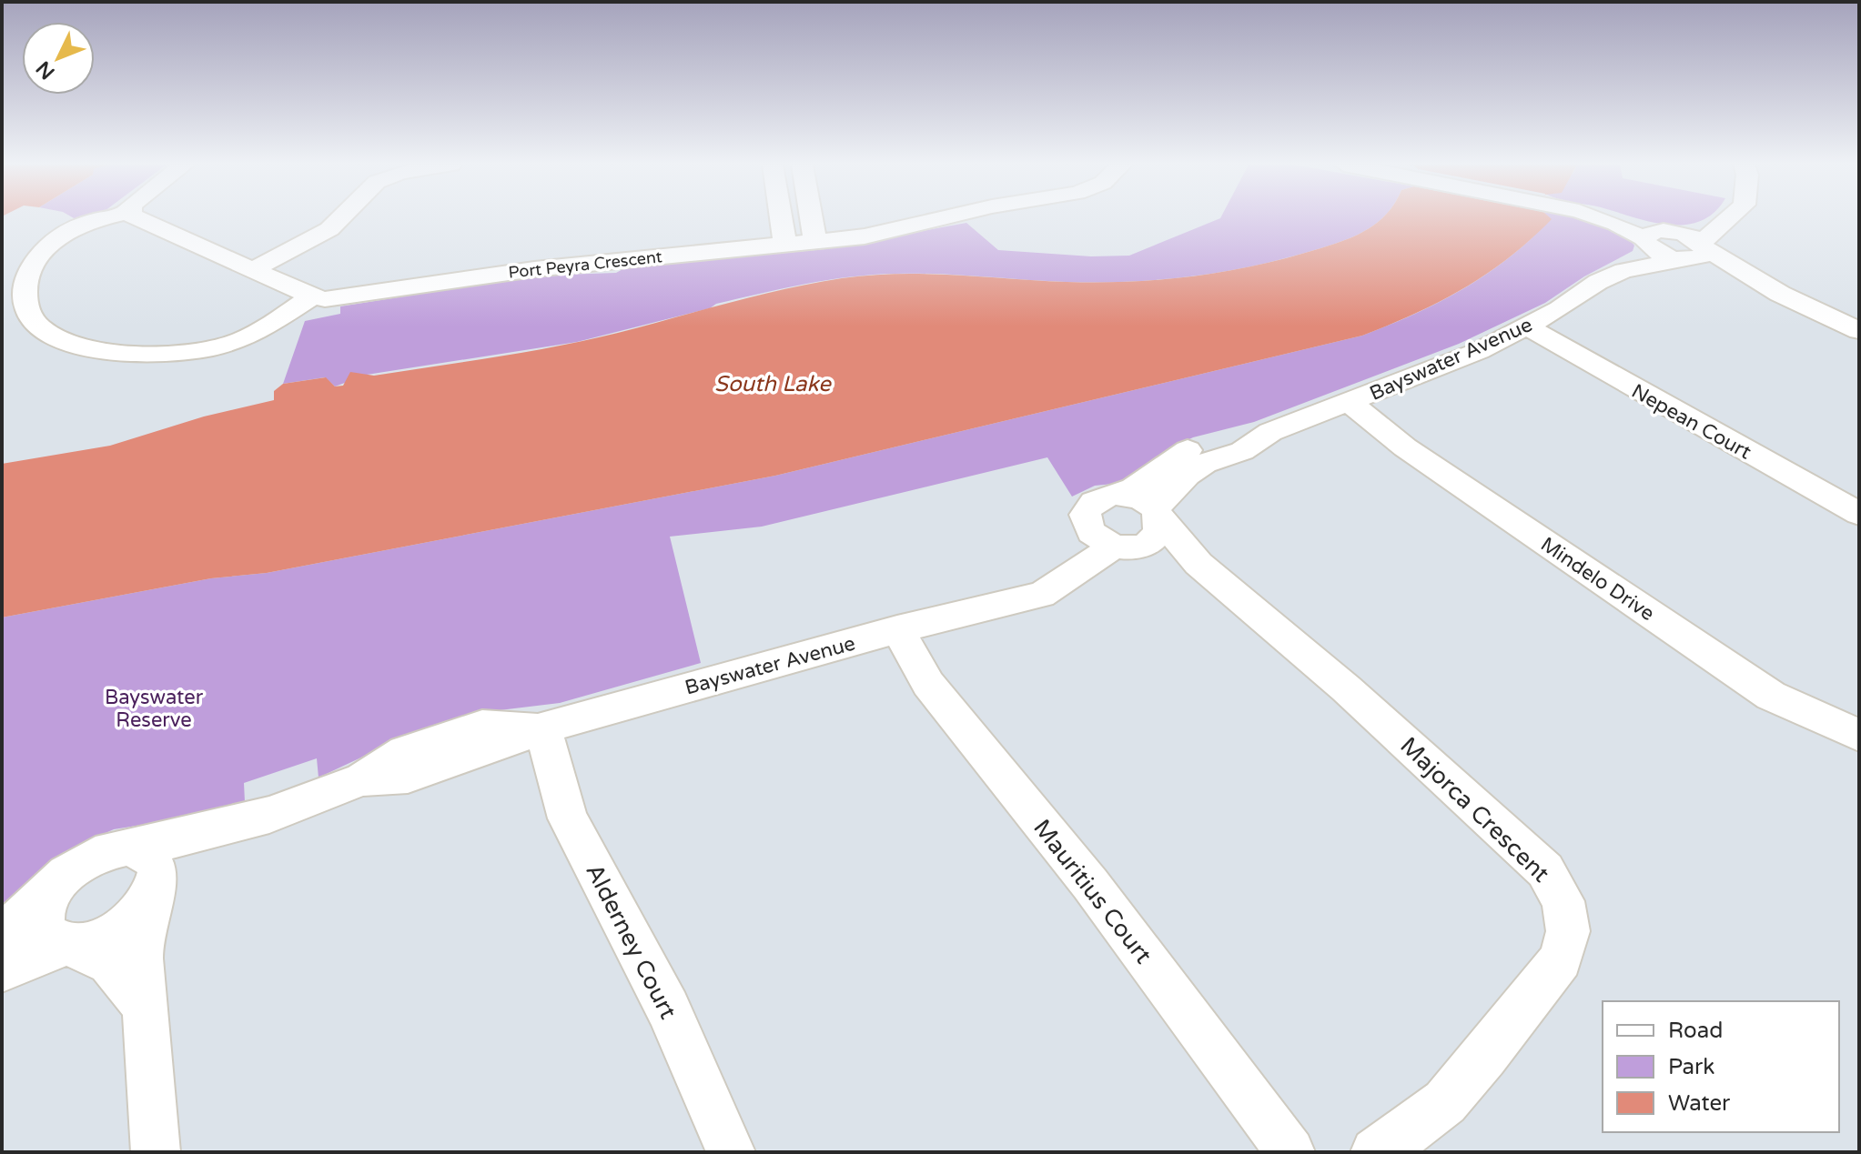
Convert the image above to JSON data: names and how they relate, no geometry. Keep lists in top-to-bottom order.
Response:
{
  "streets": {
    "street": [
      "Port Peyra Crescent",
      "Bayswater Avenue",
      "Nepean Court",
      "Mindelo Drive",
      "Majorca Crescent",
      "Mauritius Court",
      "Alderney Court"
    ]
  },
  "crossings": [
    ["Bayswater Avenue", "Nepean Court"],
    ["Bayswater Avenue", "Mindelo Drive"],
    ["Bayswater Avenue", "Majorca Crescent"],
    ["Bayswater Avenue", "Mauritius Court"],
    ["Bayswater Avenue", "Alderney Court"]
  ],
  "water": ["South Lake"],
  "parks": ["Bayswater Reserve"],
  "legend": ["Road", "Park", "Water"],
  "north": "bottom left"
}
